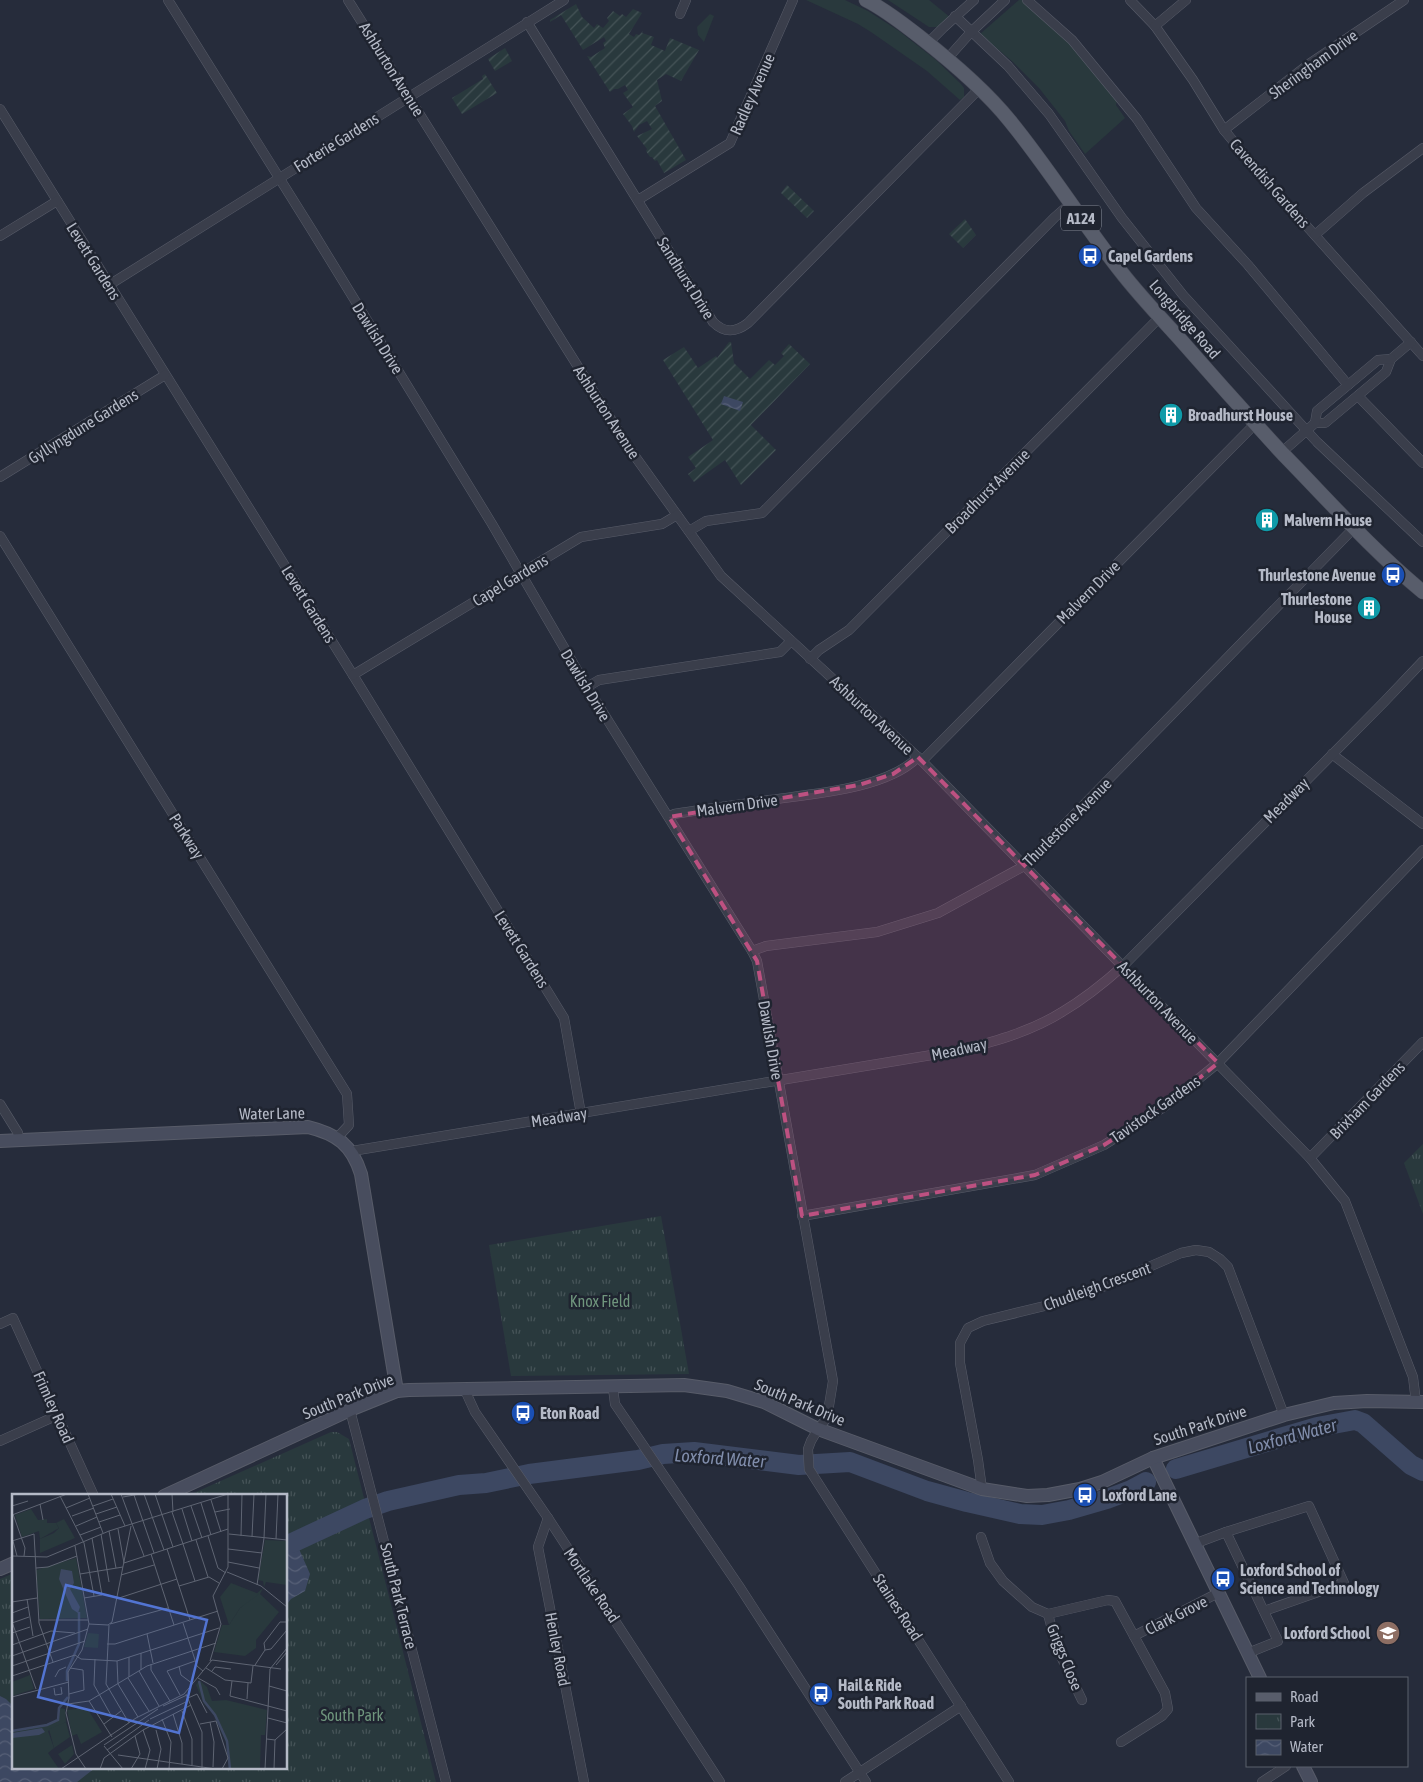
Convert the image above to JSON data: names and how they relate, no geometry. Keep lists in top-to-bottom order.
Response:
{
  "streets": {
    "main road": ["A124", "Longbridge Road"],
    "street": [
      "Sheringham Drive",
      "Ashburton Avenue",
      "Radley Avenue",
      "Forterie Gardens",
      "Cavendish Gardens",
      "Levett Gardens",
      "Sandhurst Drive",
      "Dawlish Drive",
      "Gyllyngdune Gardens",
      "Broadhurst Avenue",
      "Capel Gardens",
      "Malvern Drive",
      "Meadway",
      "Thurlestone Avenue",
      "Parkway",
      "Brixham Gardens",
      "Tavistock Gardens",
      "Water Lane",
      "Chudleigh Crescent",
      "South Park Drive",
      "Frimley Road",
      "Mortlake Road",
      "South Park Terrace",
      "Staines Road",
      "Clark Grove",
      "Henley Road",
      "Griggs Close"
    ]
  },
  "crossings": [
    ["Sheringham Drive", "Cavendish Gardens"],
    ["Ashburton Avenue", "Forterie Gardens"],
    ["Ashburton Avenue", "Broadhurst Avenue"],
    ["Ashburton Avenue", "Capel Gardens"],
    ["Ashburton Avenue", "Malvern Drive"],
    ["Ashburton Avenue", "Meadway"],
    ["Ashburton Avenue", "Thurlestone Avenue"],
    ["Ashburton Avenue", "Brixham Gardens"],
    ["Ashburton Avenue", "Tavistock Gardens"],
    ["Ashburton Avenue", "South Park Drive"],
    ["Radley Avenue", "Sandhurst Drive"],
    ["Forterie Gardens", "Levett Gardens"],
    ["Forterie Gardens", "Sandhurst Drive"],
    ["Forterie Gardens", "Dawlish Drive"],
    ["Levett Gardens", "Gyllyngdune Gardens"],
    ["Levett Gardens", "Capel Gardens"],
    ["Levett Gardens", "Meadway"],
    ["Sandhurst Drive", "Longbridge Road"],
    ["Longbridge Road", "Broadhurst Avenue"],
    ["Longbridge Road", "Malvern Drive"],
    ["Longbridge Road", "Thurlestone Avenue"],
    ["Dawlish Drive", "Capel Gardens"],
    ["Dawlish Drive", "Malvern Drive"],
    ["Dawlish Drive", "Meadway"],
    ["Dawlish Drive", "Thurlestone Avenue"],
    ["Dawlish Drive", "Tavistock Gardens"],
    ["Dawlish Drive", "South Park Drive"],
    ["Dawlish Drive", "Staines Road"],
    ["Meadway", "Water Lane"],
    ["Parkway", "Water Lane"],
    ["Water Lane", "South Park Drive"],
    ["Chudleigh Crescent", "South Park Drive"],
    ["South Park Drive", "Mortlake Road"],
    ["South Park Drive", "South Park Terrace"],
    ["South Park Drive", "Staines Road"],
    ["Mortlake Road", "Henley Road"]
  ],
  "water": ["Loxford Water"],
  "parks": ["Knox Field", "South Park"],
  "places": {
    "bus stop": [
      "Capel Gardens",
      "Thurlestone Avenue",
      "Eton Road",
      "Loxford Lane",
      "Loxford School of Science and Technology",
      "Hail & Ride South Park Road"
    ],
    "building": ["Broadhurst House", "Malvern House", "Thurlestone House"],
    "school or university": ["Loxford School"]
  },
  "legend": ["Road", "Park", "Water"]
}
